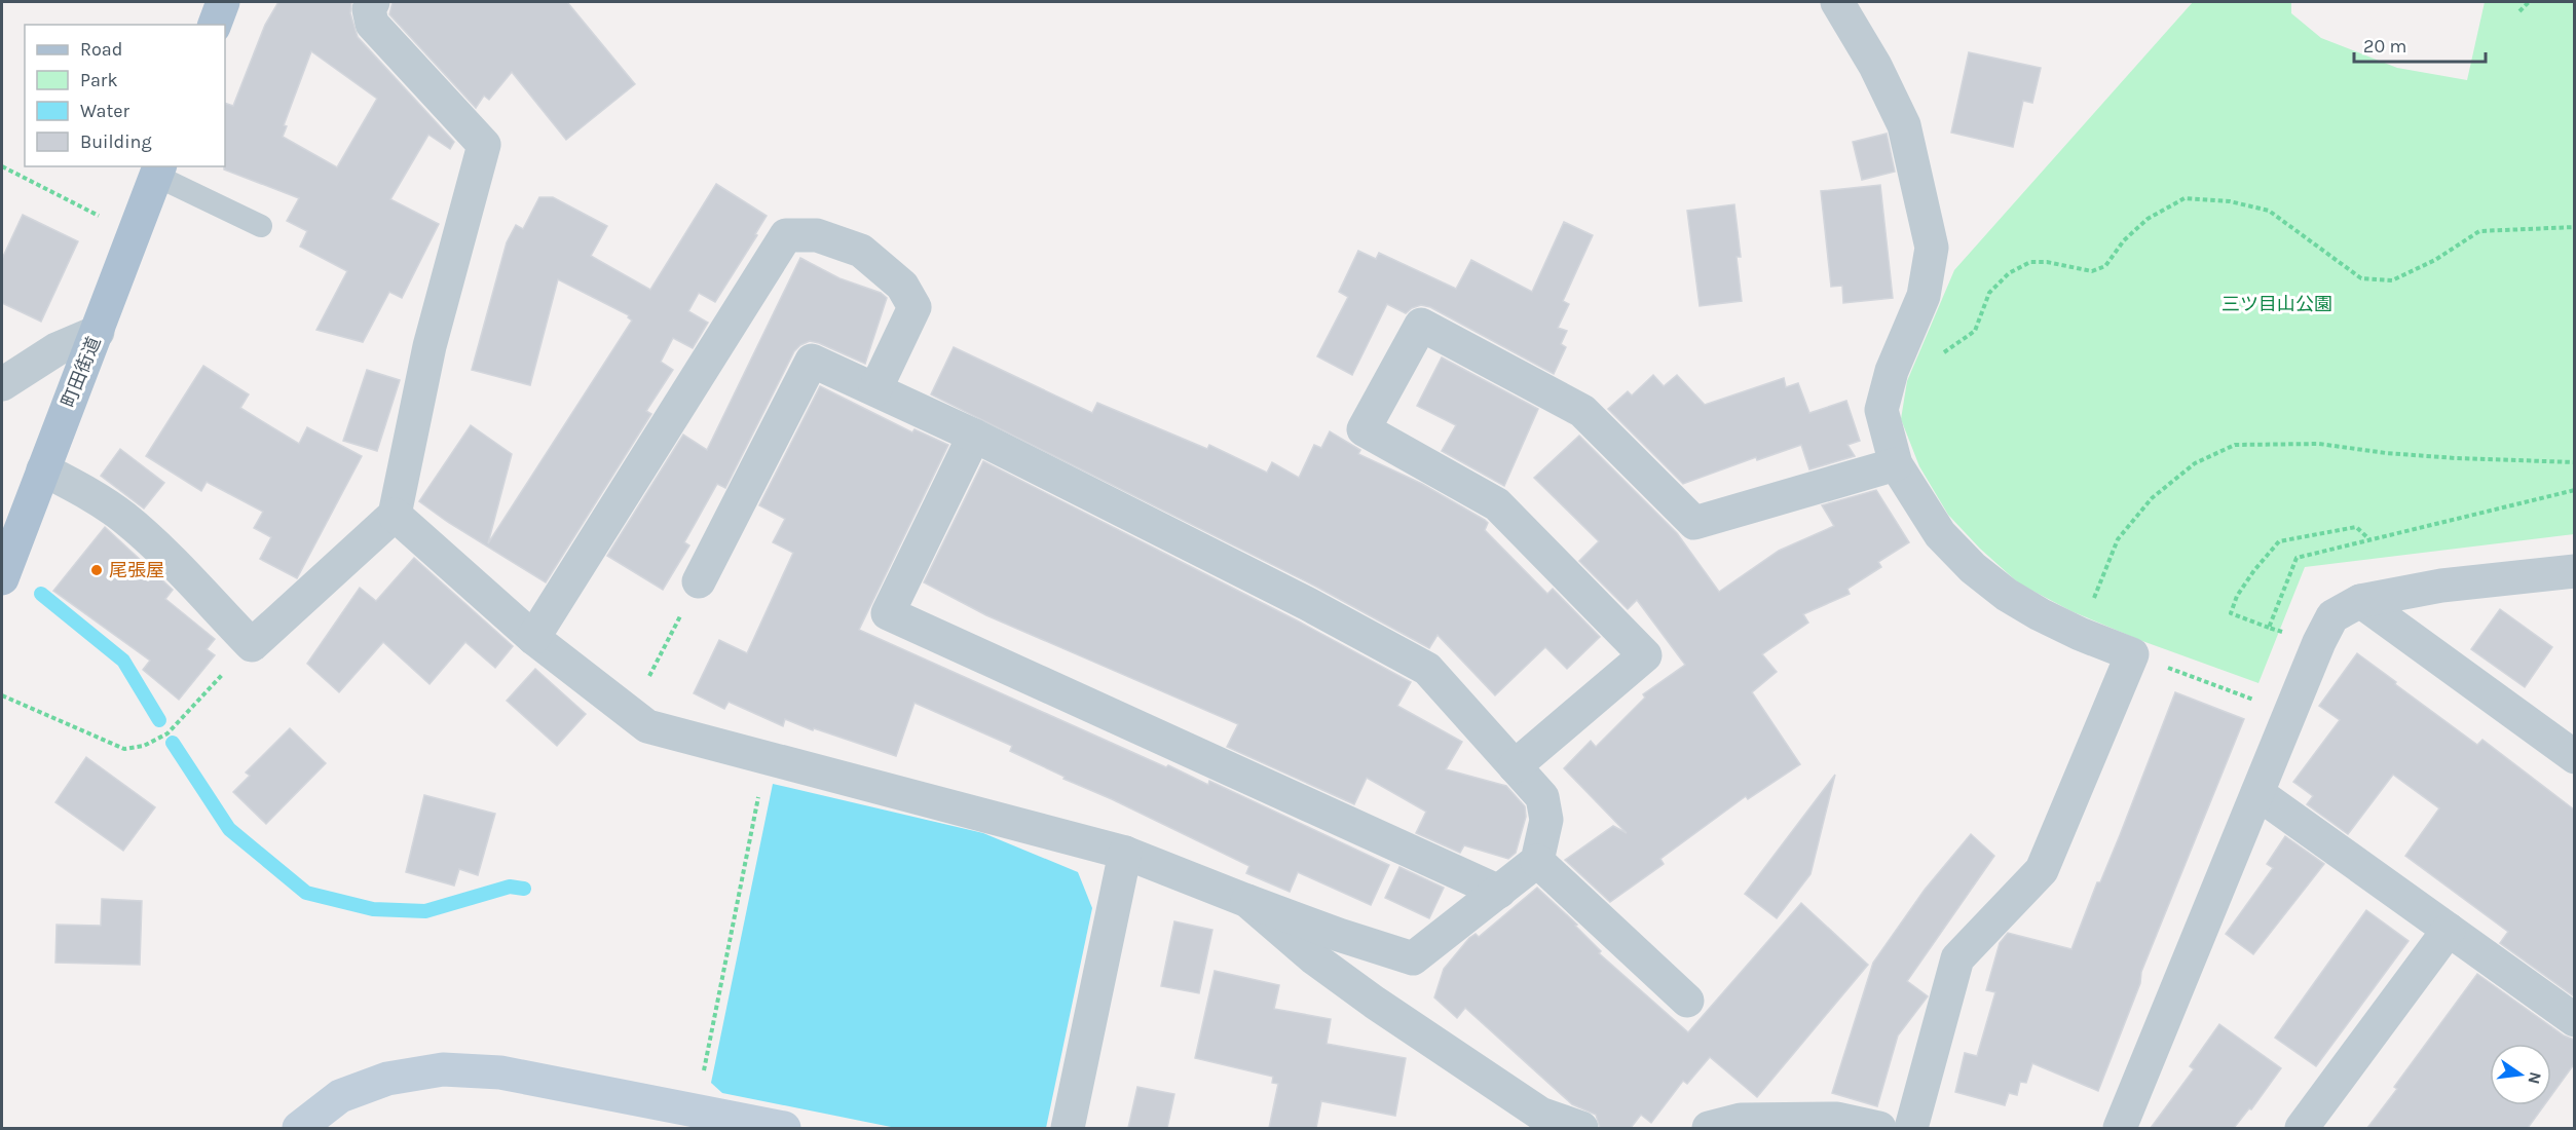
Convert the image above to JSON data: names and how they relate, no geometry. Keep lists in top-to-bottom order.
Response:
{
  "streets": {
    "main road": ["町田街道"]
  },
  "parks": ["三ツ目山公園"],
  "places": ["尾張屋"],
  "legend": [
    "Road",
    "Park",
    "Water",
    "Building"
  ],
  "scale_bar": "20 m",
  "north": "right"
}
